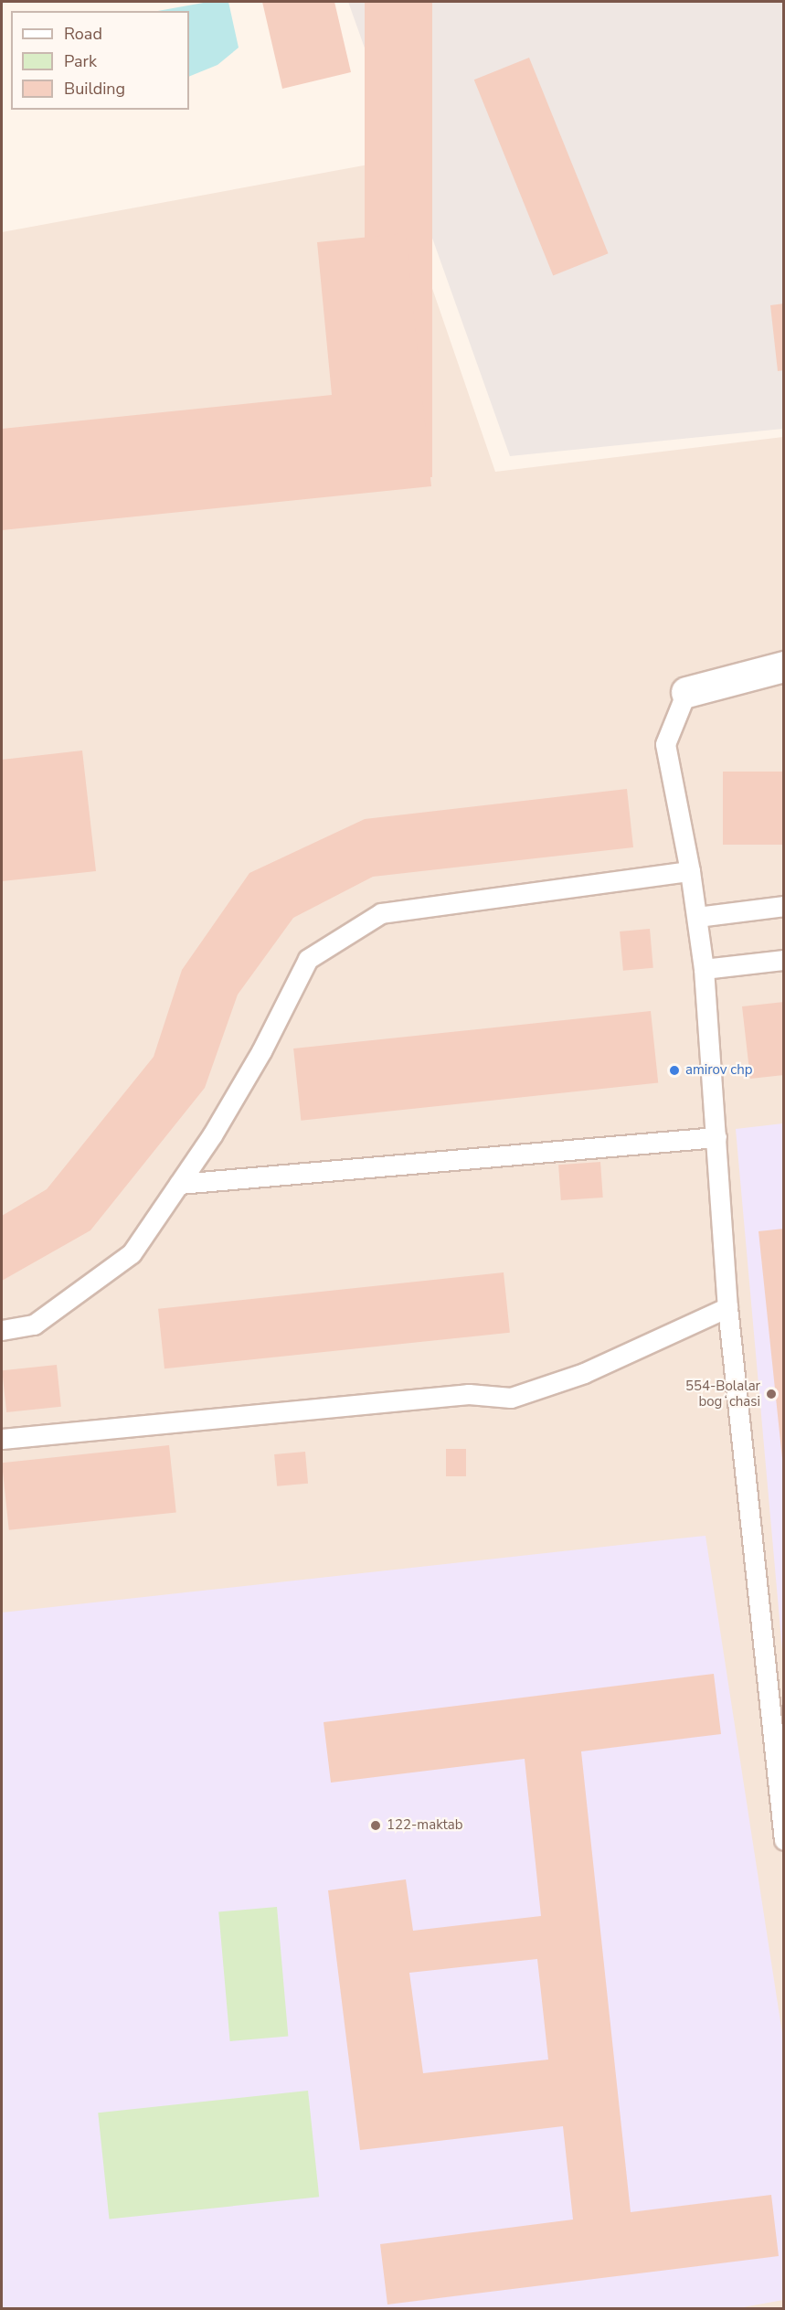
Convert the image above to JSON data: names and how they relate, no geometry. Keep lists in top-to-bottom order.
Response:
{
  "places": ["amirov chp", "554-Bolalar bogʻchasi", "122-maktab"],
  "legend": ["Road", "Park", "Building"]
}
